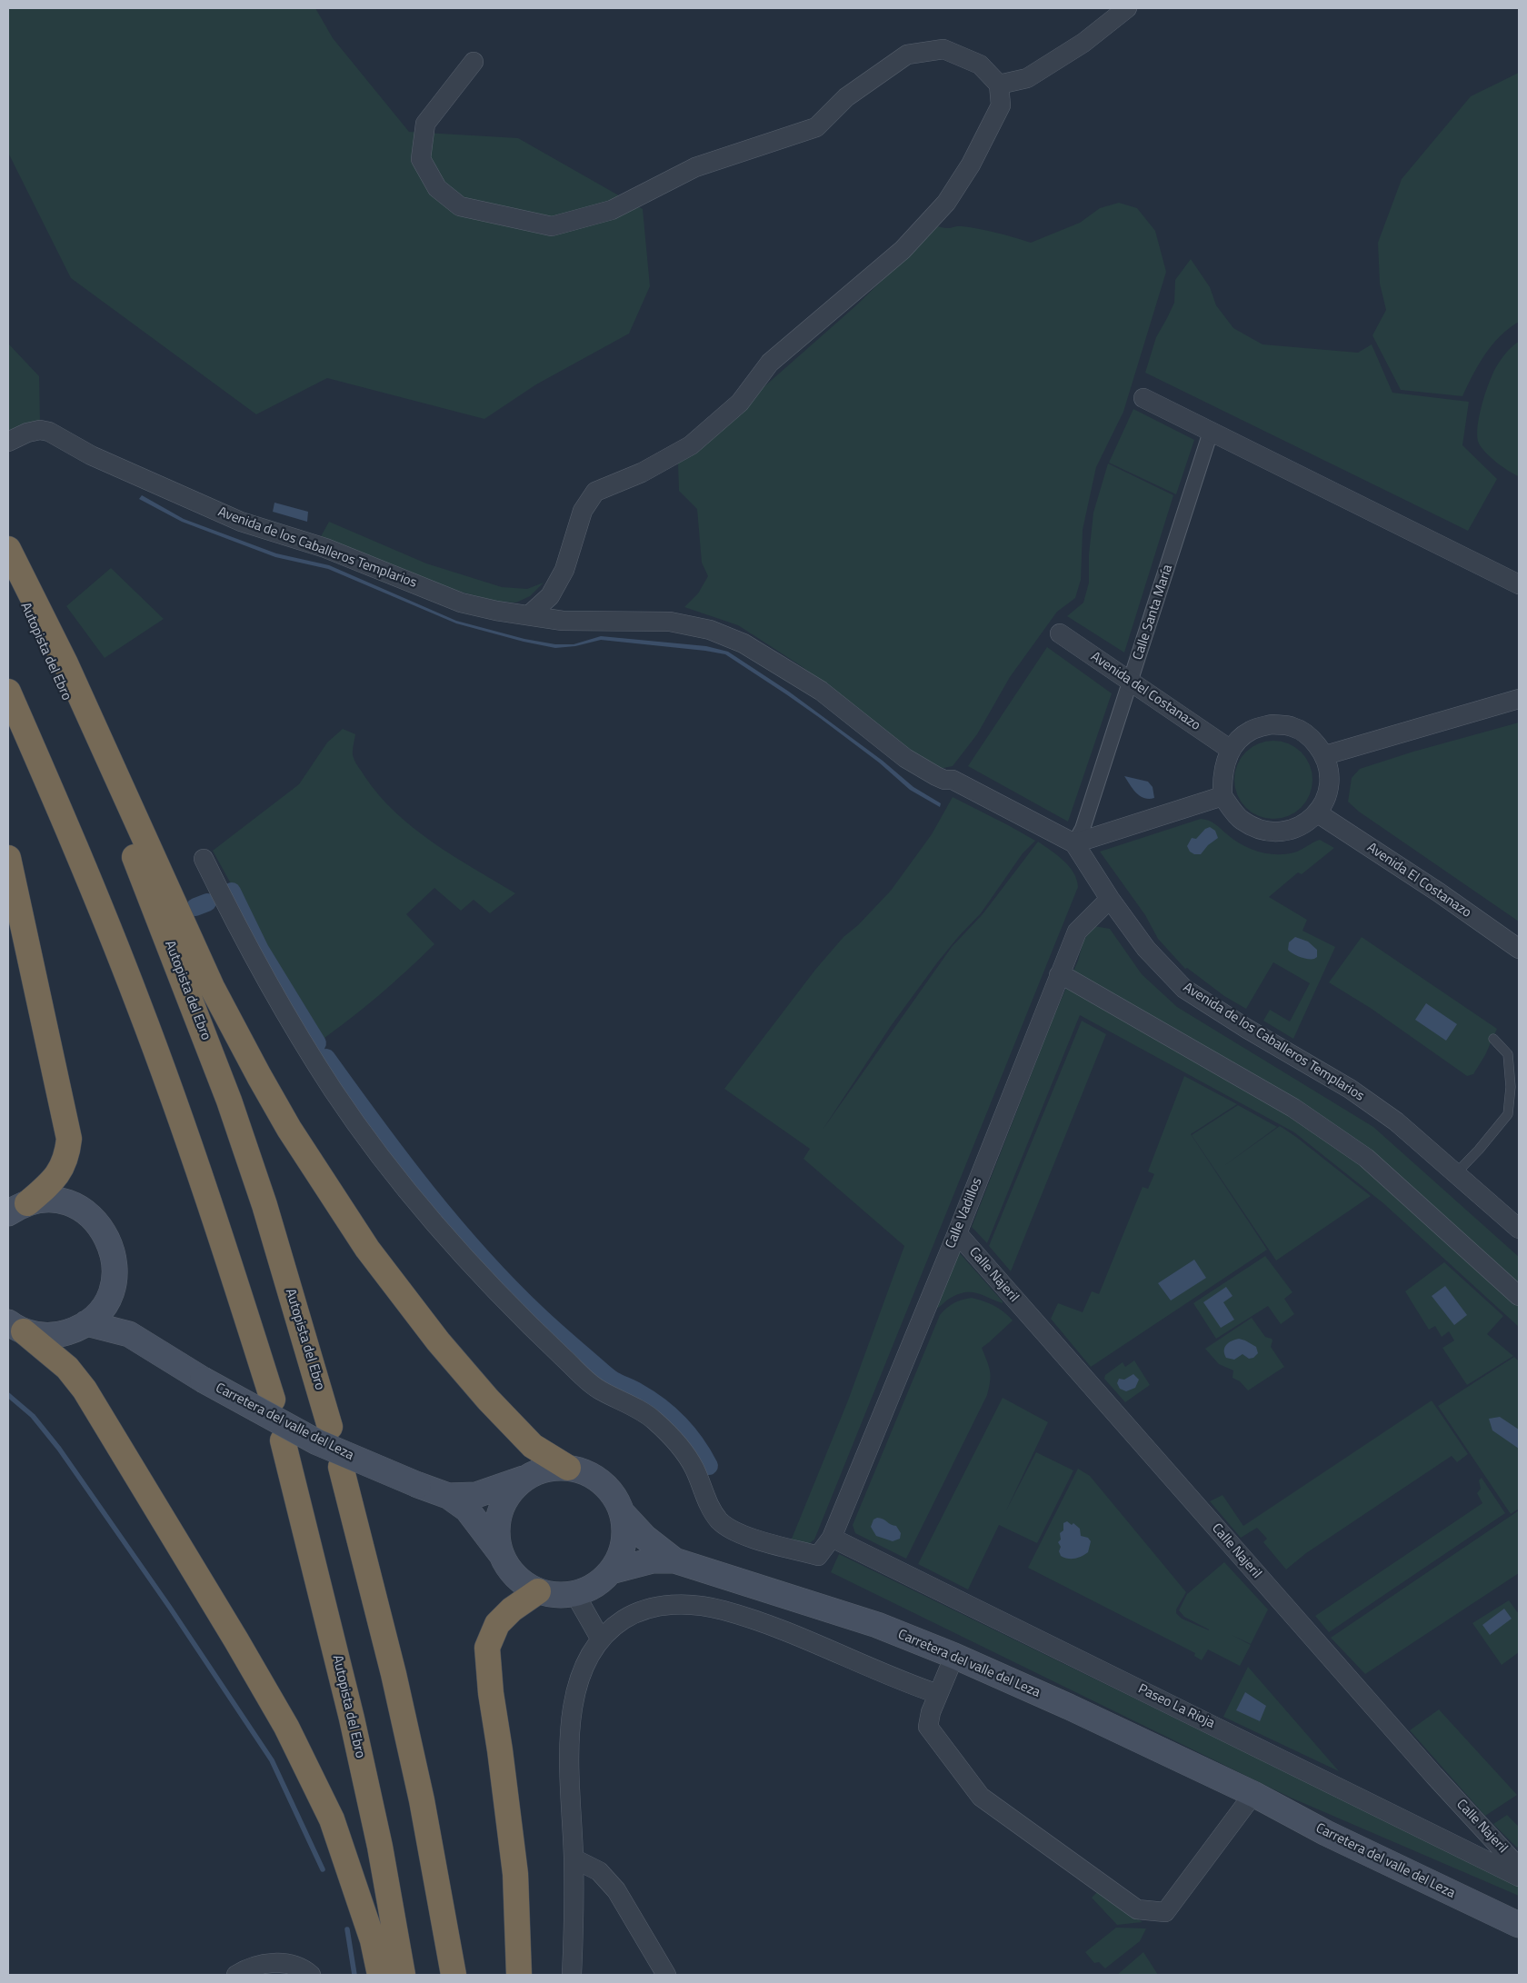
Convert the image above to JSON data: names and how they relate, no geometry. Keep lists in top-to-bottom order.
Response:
{
  "streets": {
    "highway": ["Autopista del Ebro"],
    "main road": ["Carretera del valle del Leza"],
    "street": [
      "Avenida de los Caballeros Templarios",
      "Calle Santa María",
      "Avenida del Costanazo",
      "Avenida El Costanazo",
      "Calle Vadillos",
      "Calle Najeril",
      "Paseo La Rioja"
    ]
  },
  "crossings": [
    ["Avenida de los Caballeros Templarios", "Calle Santa María"],
    ["Avenida de los Caballeros Templarios", "Calle Vadillos"],
    ["Calle Santa María", "Avenida del Costanazo"],
    ["Avenida del Costanazo", "Avenida El Costanazo"],
    ["Calle Vadillos", "Calle Najeril"],
    ["Calle Vadillos", "Paseo La Rioja"]
  ]
}
